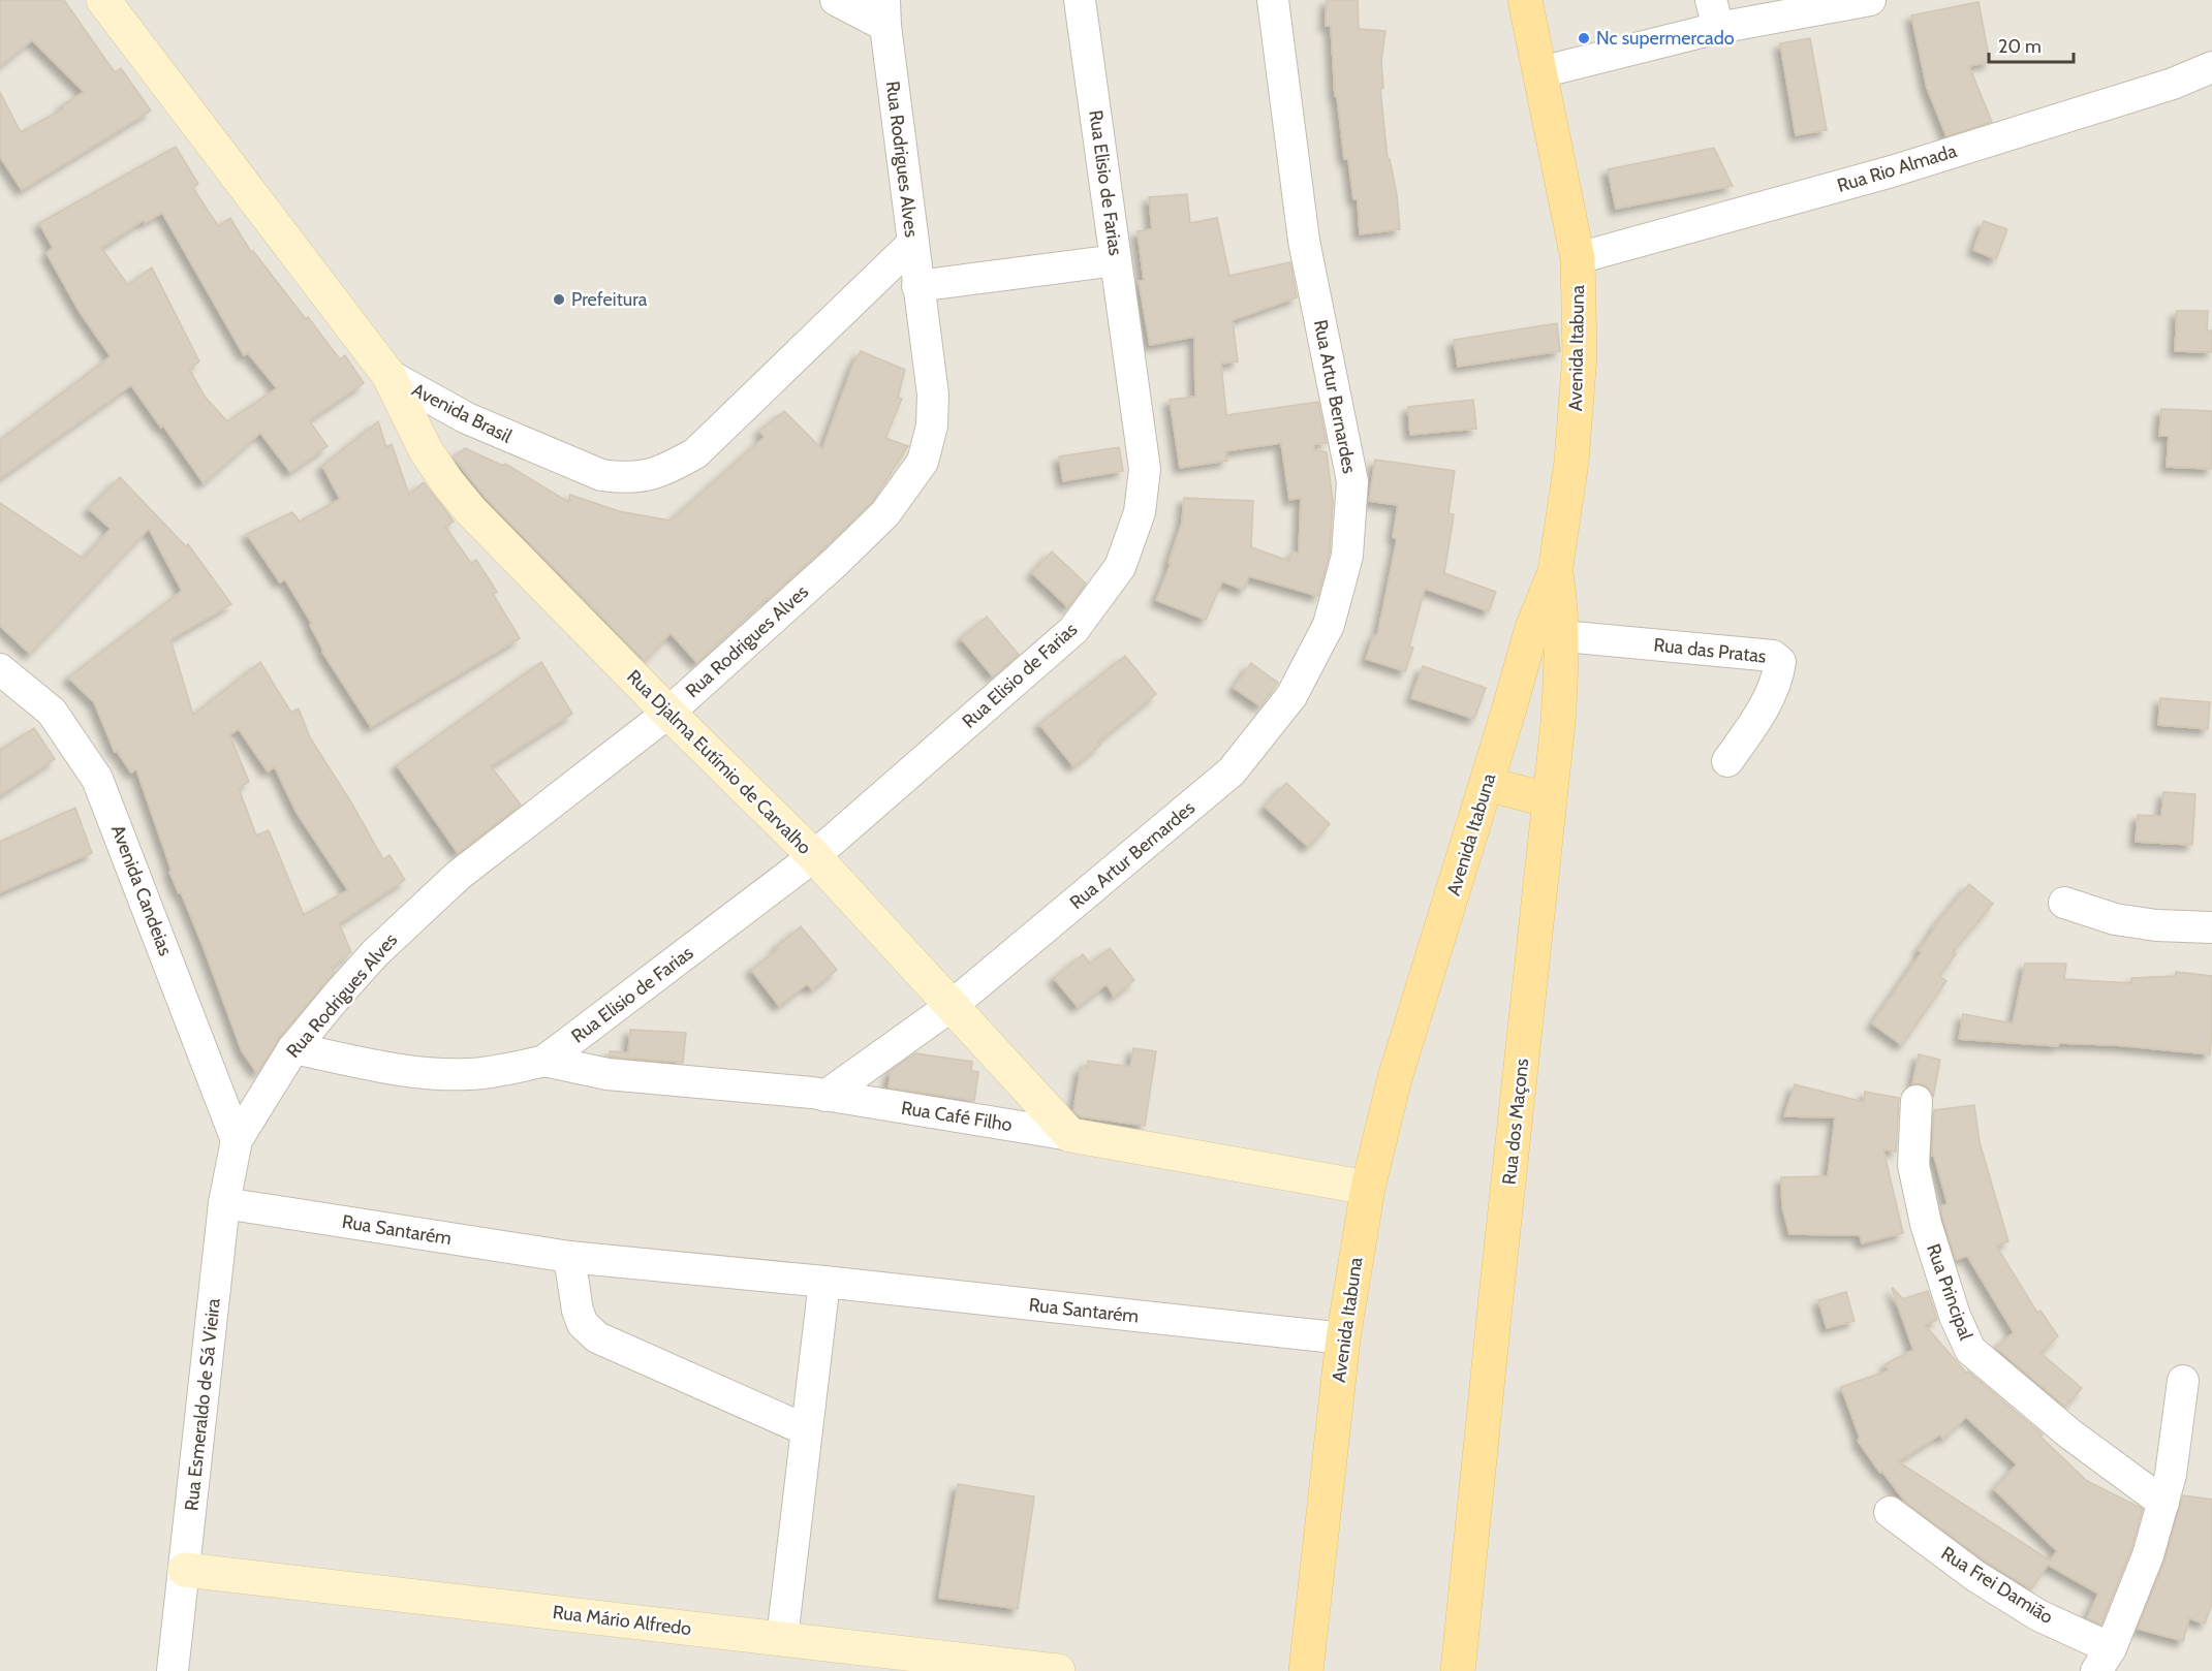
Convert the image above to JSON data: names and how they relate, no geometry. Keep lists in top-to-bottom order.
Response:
{
  "streets": {
    "main road": ["Avenida Itabuna", "Rua dos Maçons"],
    "street": [
      "Rua Rodrigues Alves",
      "Rua Rio Almada",
      "Rua Elisio de Farias",
      "Rua Artur Bernardes",
      "Avenida Brasil",
      "Rua das Pratas",
      "Rua Djalma Eutímio de Carvalho",
      "Avenida Candeias",
      "Rua Café Filho",
      "Rua Santarém",
      "Rua Principal",
      "Rua Esmeraldo de Sá Vieira",
      "Rua Frei Damião",
      "Rua Mário Alfredo"
    ]
  },
  "crossings": [
    ["Rua Rodrigues Alves", "Avenida Brasil"],
    ["Rua Rodrigues Alves", "Rua Djalma Eutímio de Carvalho"],
    ["Rua Rodrigues Alves", "Avenida Candeias"],
    ["Rua Rodrigues Alves", "Rua Esmeraldo de Sá Vieira"],
    ["Rua Rio Almada", "Avenida Itabuna"],
    ["Rua Elisio de Farias", "Rua Djalma Eutímio de Carvalho"],
    ["Rua Elisio de Farias", "Rua Café Filho"],
    ["Avenida Itabuna", "Rua Café Filho"],
    ["Avenida Itabuna", "Rua dos Maçons"],
    ["Avenida Itabuna", "Rua Santarém"],
    ["Rua Artur Bernardes", "Rua Djalma Eutímio de Carvalho"],
    ["Rua Artur Bernardes", "Rua Café Filho"],
    ["Avenida Brasil", "Rua Djalma Eutímio de Carvalho"],
    ["Rua das Pratas", "Rua dos Maçons"],
    ["Rua Djalma Eutímio de Carvalho", "Rua Café Filho"],
    ["Avenida Candeias", "Rua Esmeraldo de Sá Vieira"],
    ["Rua Santarém", "Rua Esmeraldo de Sá Vieira"],
    ["Rua Esmeraldo de Sá Vieira", "Rua Mário Alfredo"]
  ],
  "places": ["Nc supermercado", "Prefeitura"],
  "scale_bar": "20 m"
}
